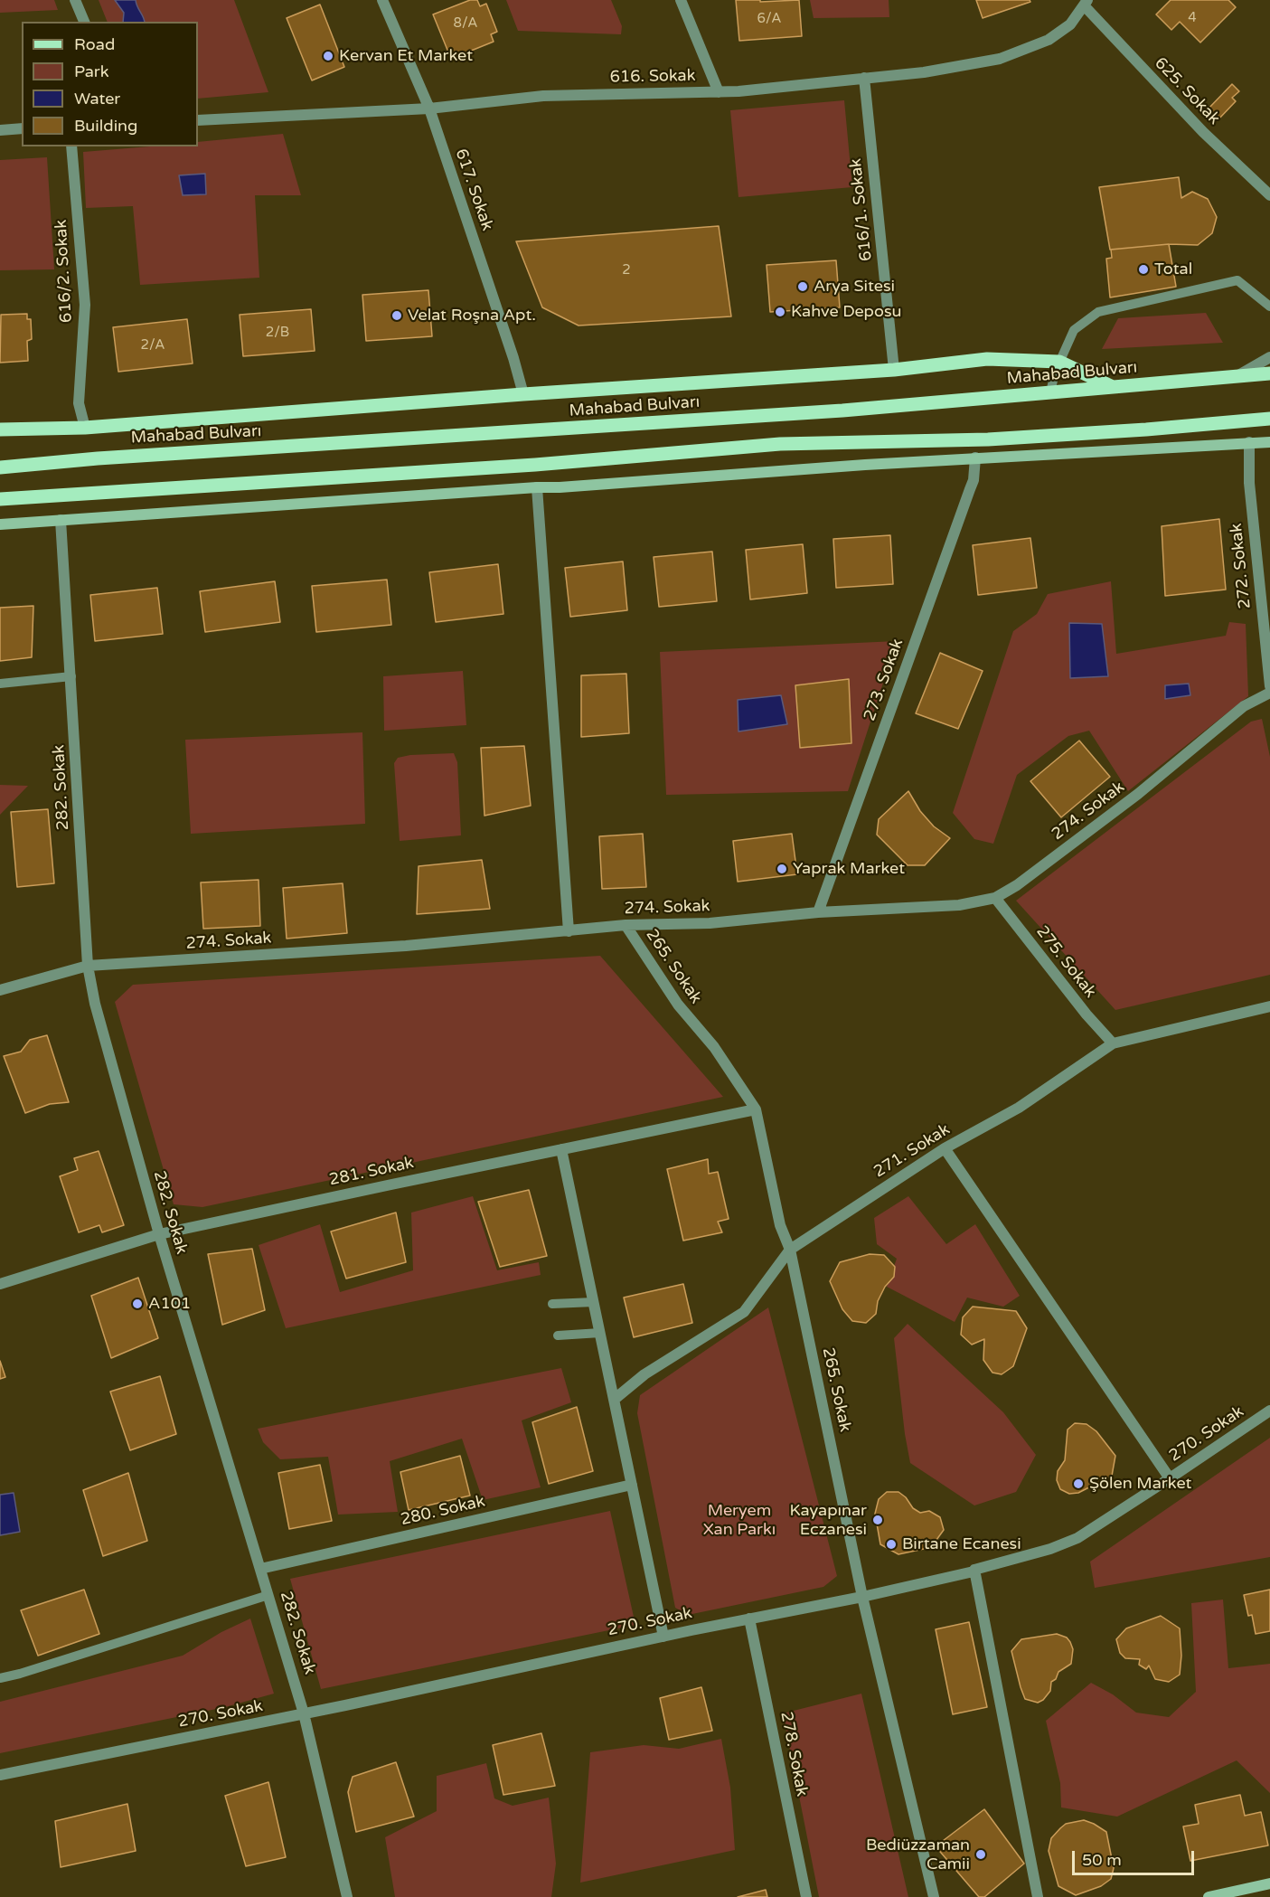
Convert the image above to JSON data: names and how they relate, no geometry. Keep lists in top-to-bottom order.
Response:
{
  "streets": {
    "main road": ["Mahabad Bulvarı"],
    "street": [
      "616. Sokak",
      "625. Sokak",
      "617. Sokak",
      "616/1. Sokak",
      "616/2. Sokak",
      "272. Sokak",
      "273. Sokak",
      "282. Sokak",
      "274. Sokak",
      "275. Sokak",
      "265. Sokak",
      "271. Sokak",
      "281. Sokak",
      "270. Sokak",
      "280. Sokak",
      "278. Sokak"
    ]
  },
  "crossings": [
    ["616. Sokak", "625. Sokak"],
    ["616. Sokak", "617. Sokak"],
    ["616. Sokak", "616/1. Sokak"],
    ["273. Sokak", "274. Sokak"],
    ["282. Sokak", "274. Sokak"],
    ["282. Sokak", "281. Sokak"],
    ["282. Sokak", "270. Sokak"],
    ["282. Sokak", "280. Sokak"],
    ["274. Sokak", "275. Sokak"],
    ["274. Sokak", "265. Sokak"],
    ["275. Sokak", "271. Sokak"],
    ["265. Sokak", "271. Sokak"],
    ["265. Sokak", "281. Sokak"],
    ["265. Sokak", "270. Sokak"],
    ["270. Sokak", "278. Sokak"]
  ],
  "parks": ["Meryem Xan Parkı"],
  "places": [
    "Kervan Et Market",
    "Total",
    "Arya Sitesi",
    "Kahve Deposu",
    "Velat Roşna Apt.",
    "Yaprak Market",
    "A101",
    "Şölen Market",
    "Kayapınar Eczanesi",
    "Birtane Ecanesi",
    "Bediüzzaman Camii"
  ],
  "house_numbers": [
    "4",
    "6/A",
    "8/A",
    "2",
    "2/B",
    "2/A"
  ],
  "legend": [
    "Road",
    "Park",
    "Water",
    "Building"
  ],
  "scale_bar": "50 m"
}
